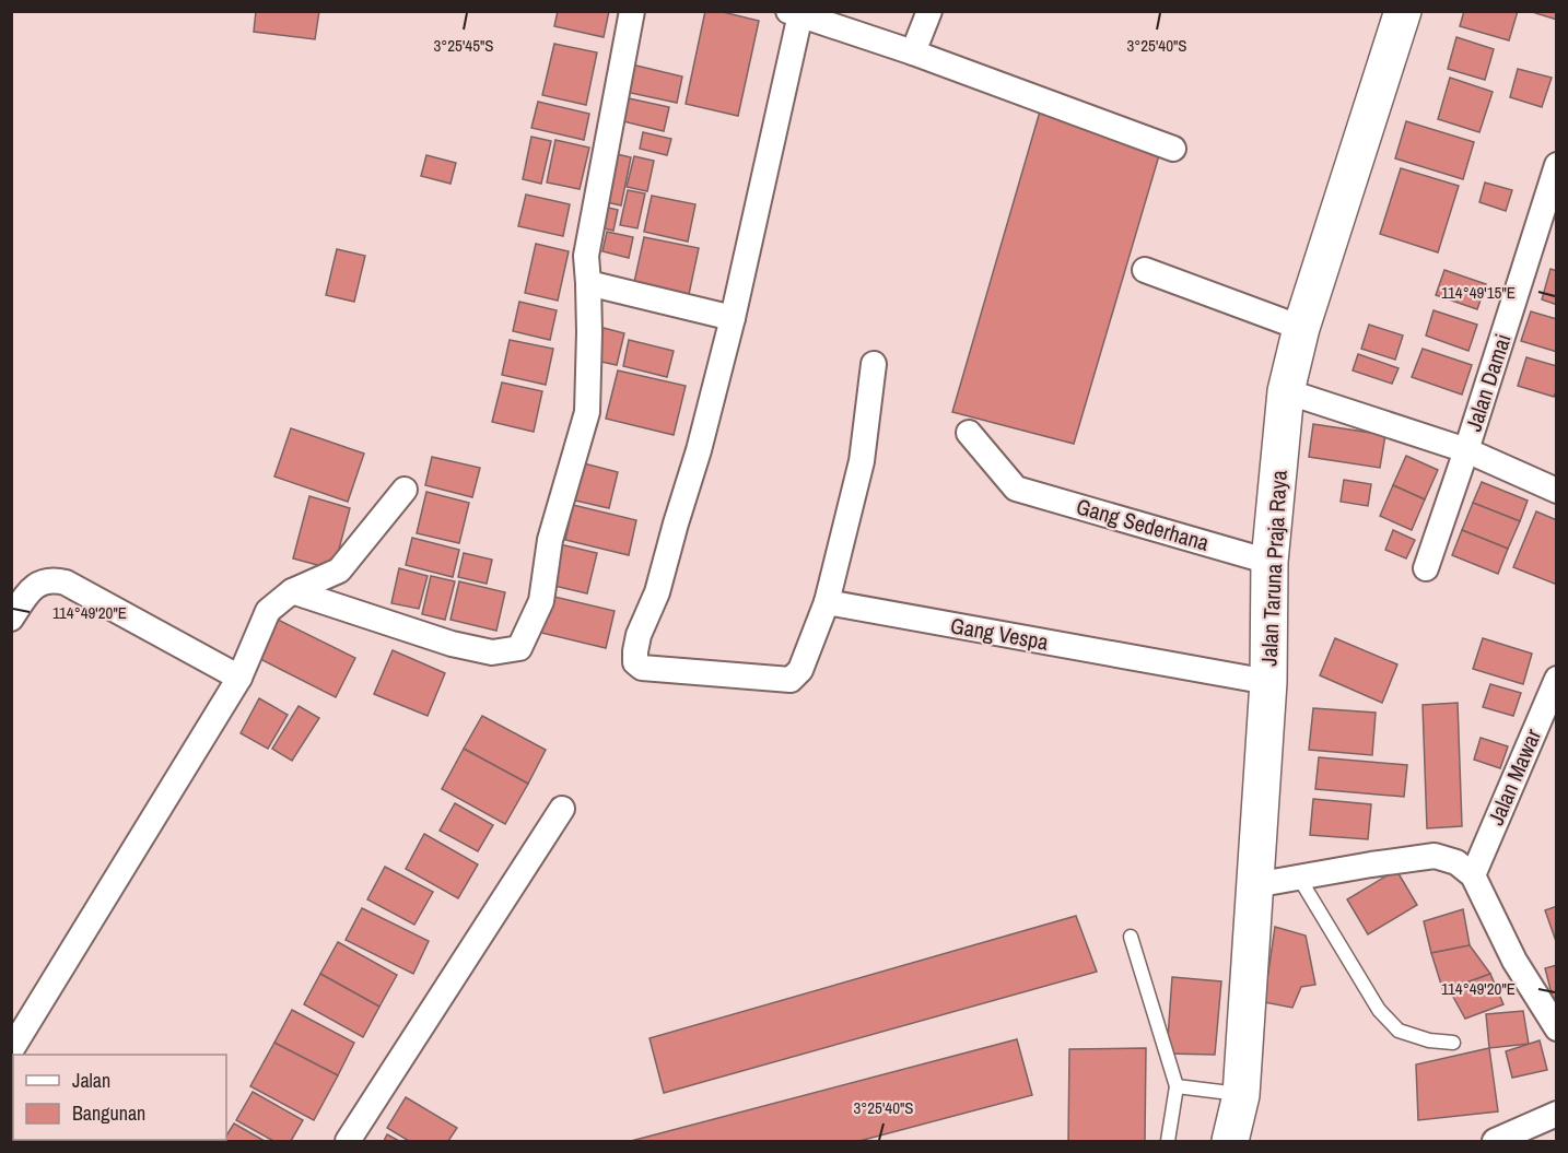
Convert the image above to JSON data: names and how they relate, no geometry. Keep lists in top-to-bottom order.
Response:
{
  "streets": {
    "street": [
      "Jalan Damai",
      "Gang Sederhana",
      "Jalan Taruna Praja Raya",
      "Gang Vespa",
      "Jalan Mawar"
    ]
  },
  "crossings": [
    ["Gang Sederhana", "Jalan Taruna Praja Raya"],
    ["Jalan Taruna Praja Raya", "Gang Vespa"]
  ],
  "legend": ["Jalan", "Bangunan"],
  "coordinates": [
    "3°25'45\"S",
    "3°25'40\"S",
    "114°49'15\"E",
    "114°49'20\"E"
  ]
}
